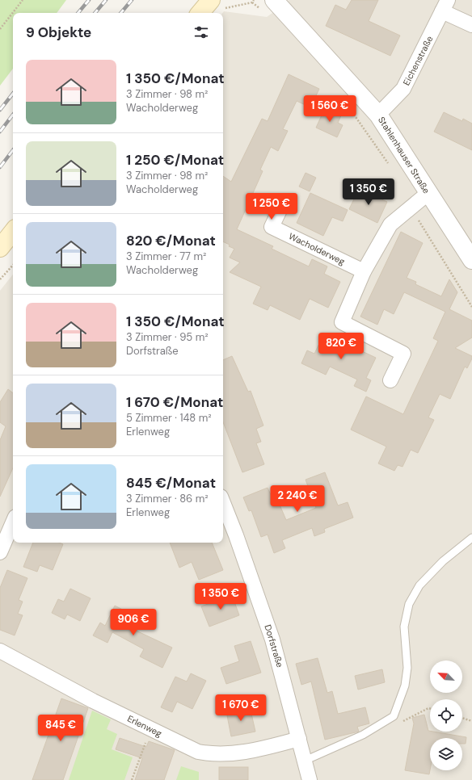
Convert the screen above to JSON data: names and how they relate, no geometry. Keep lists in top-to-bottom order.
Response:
{
  "streets": {
    "street": [
      "Eichenstraße",
      "Stahlenhauser Straße",
      "Wacholderweg",
      "Dorfstraße",
      "Erlenweg"
    ]
  },
  "crossings": [
    ["Eichenstraße", "Stahlenhauser Straße"],
    ["Dorfstraße", "Erlenweg"]
  ],
  "north": "top left",
  "page": {
    "heading": "9 Objekte",
    "list": [
      {
        "name": "1 350 €/Monat",
        "note": "3 Zimmer · 98 m² · Wacholderweg"
      },
      {
        "name": "1 250 €/Monat",
        "note": "3 Zimmer · 98 m² · Wacholderweg"
      },
      {
        "name": "820 €/Monat",
        "note": "3 Zimmer · 77 m² · Wacholderweg"
      },
      {
        "name": "1 350 €/Monat",
        "note": "3 Zimmer · 95 m² · Dorfstraße"
      },
      {
        "name": "1 670 €/Monat",
        "note": "5 Zimmer · 148 m² · Erlenweg"
      },
      {
        "name": "845 €/Monat",
        "note": "3 Zimmer · 86 m² · Erlenweg"
      }
    ],
    "price": [
      "1 560 €",
      "1 350 €",
      "1 250 €",
      "820 €",
      "2 240 €",
      "1 350 €",
      "906 €",
      "1 670 €",
      "845 €"
    ]
  }
}
